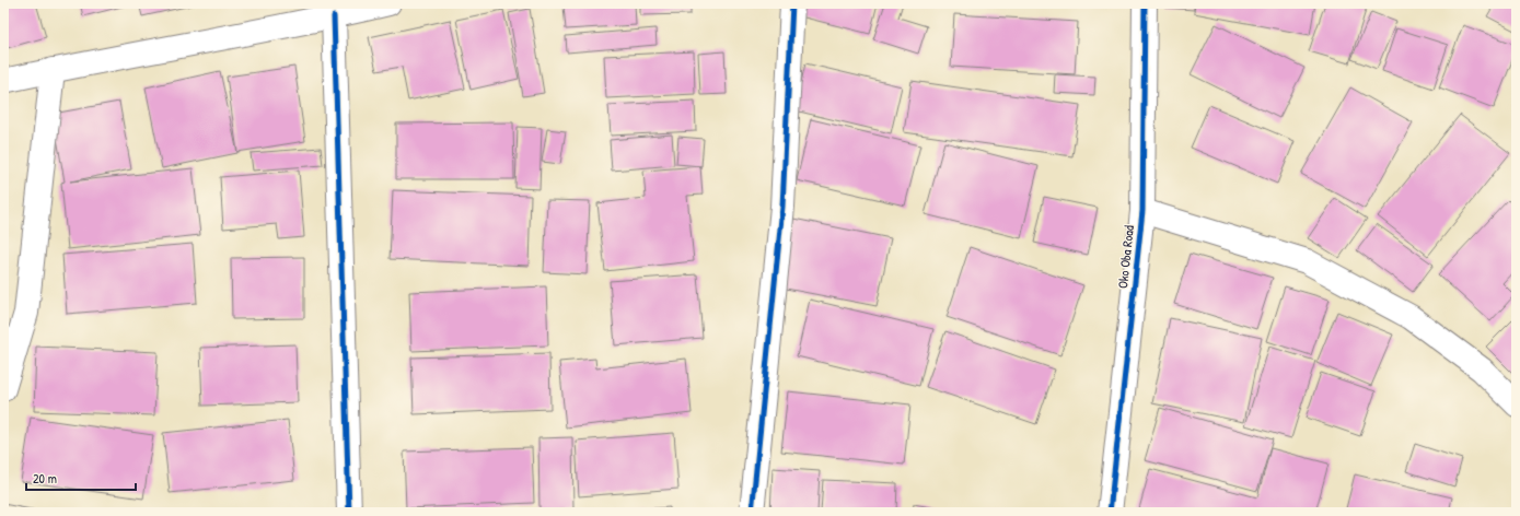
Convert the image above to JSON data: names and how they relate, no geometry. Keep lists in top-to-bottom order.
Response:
{
  "streets": {
    "street": ["Oko Oba Road"]
  },
  "scale_bar": "20 m"
}
